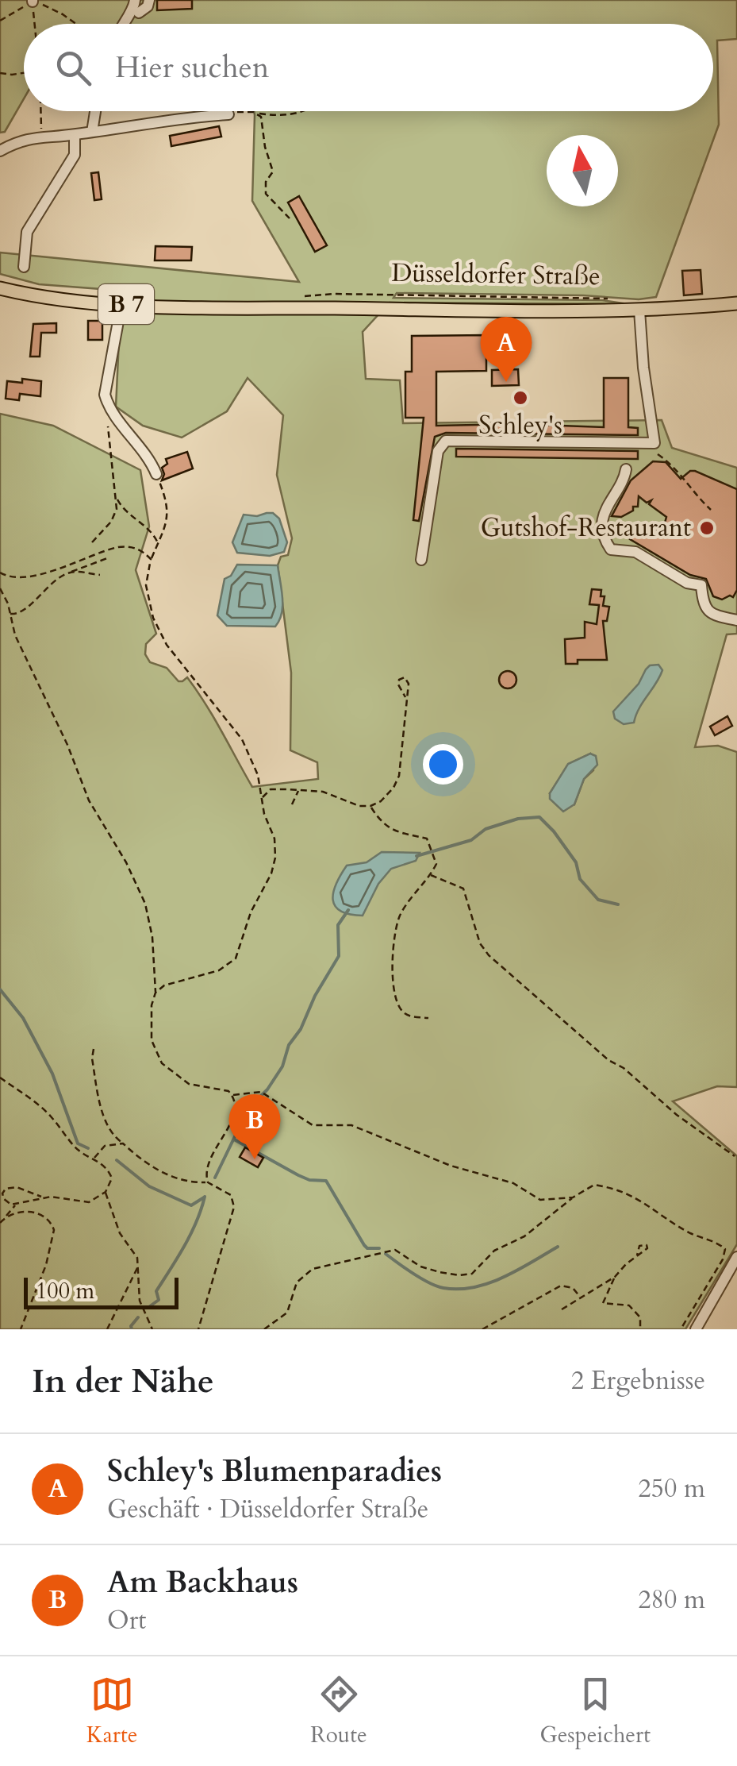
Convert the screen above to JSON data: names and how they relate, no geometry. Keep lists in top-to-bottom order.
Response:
{
  "streets": {
    "main road": ["Düsseldorfer Straße", "B 7"]
  },
  "crossings": [
    ["Düsseldorfer Straße", "B 7"]
  ],
  "places": ["Schley's", "Gutshof-Restaurant"],
  "scale_bar": "100 m",
  "north": "top",
  "page": {
    "search": "Hier suchen",
    "pins": ["A", "B"],
    "scale": "100 m",
    "heading": ["In der Nähe", "2 Ergebnisse"],
    "list": [
      {
        "mark": "A",
        "name": "Schley's Blumenparadies",
        "note": "Geschäft · Düsseldorfer Straße",
        "value": "250 m"
      },
      {
        "mark": "B",
        "name": "Am Backhaus",
        "note": "Ort",
        "value": "280 m"
      }
    ],
    "nav": ["Karte", "Route", "Gespeichert"]
  }
}
